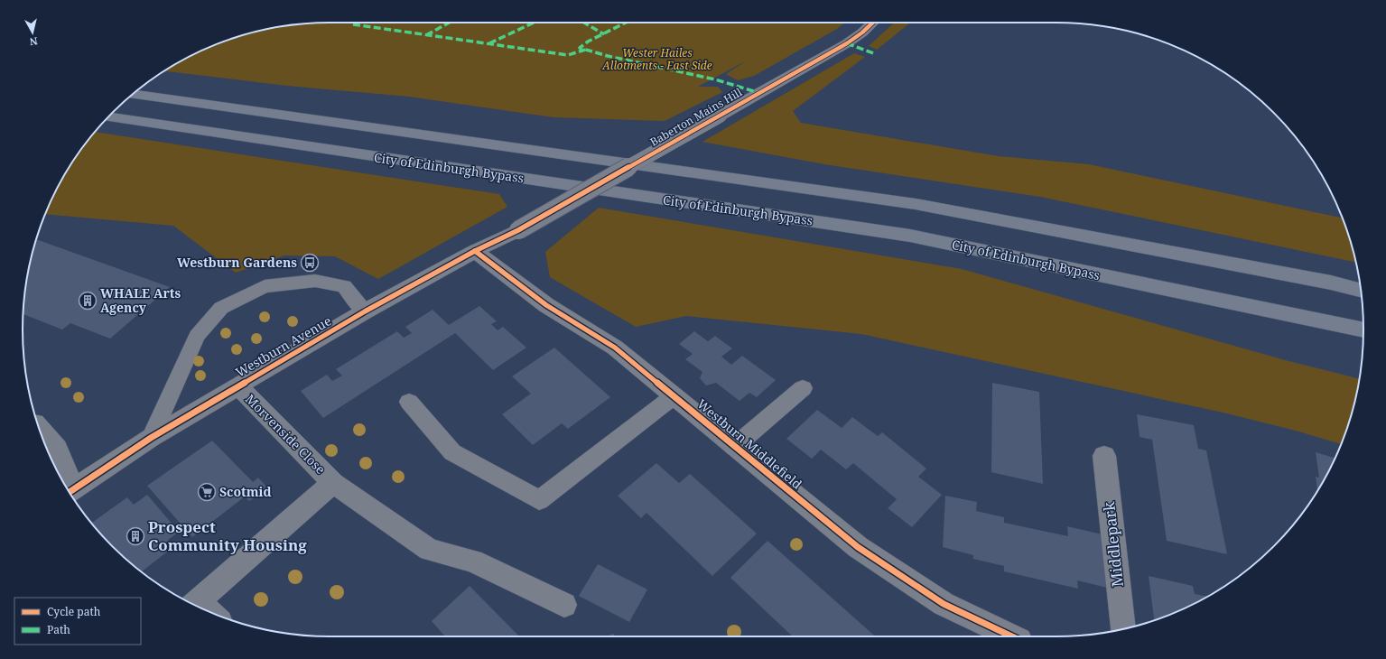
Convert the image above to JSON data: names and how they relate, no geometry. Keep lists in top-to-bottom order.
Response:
{
  "streets": {
    "highway": ["City of Edinburgh Bypass"],
    "street": [
      "Baberton Mains Hill",
      "Westburn Avenue",
      "Morvenside Close",
      "Westburn Middlefield",
      "Middlepark"
    ]
  },
  "crossings": [
    ["Baberton Mains Hill", "Westburn Avenue"],
    ["Westburn Avenue", "Morvenside Close"],
    ["Westburn Avenue", "Westburn Middlefield"]
  ],
  "parks": ["Wester Hailes Allotments - East Side"],
  "places": {
    "bus stop": ["Westburn Gardens"],
    "building": ["WHALE Arts Agency", "Prospect Community Housing"],
    "supermarket": ["Scotmid"]
  },
  "legend": ["Cycle path", "Path"],
  "north": "bottom"
}
